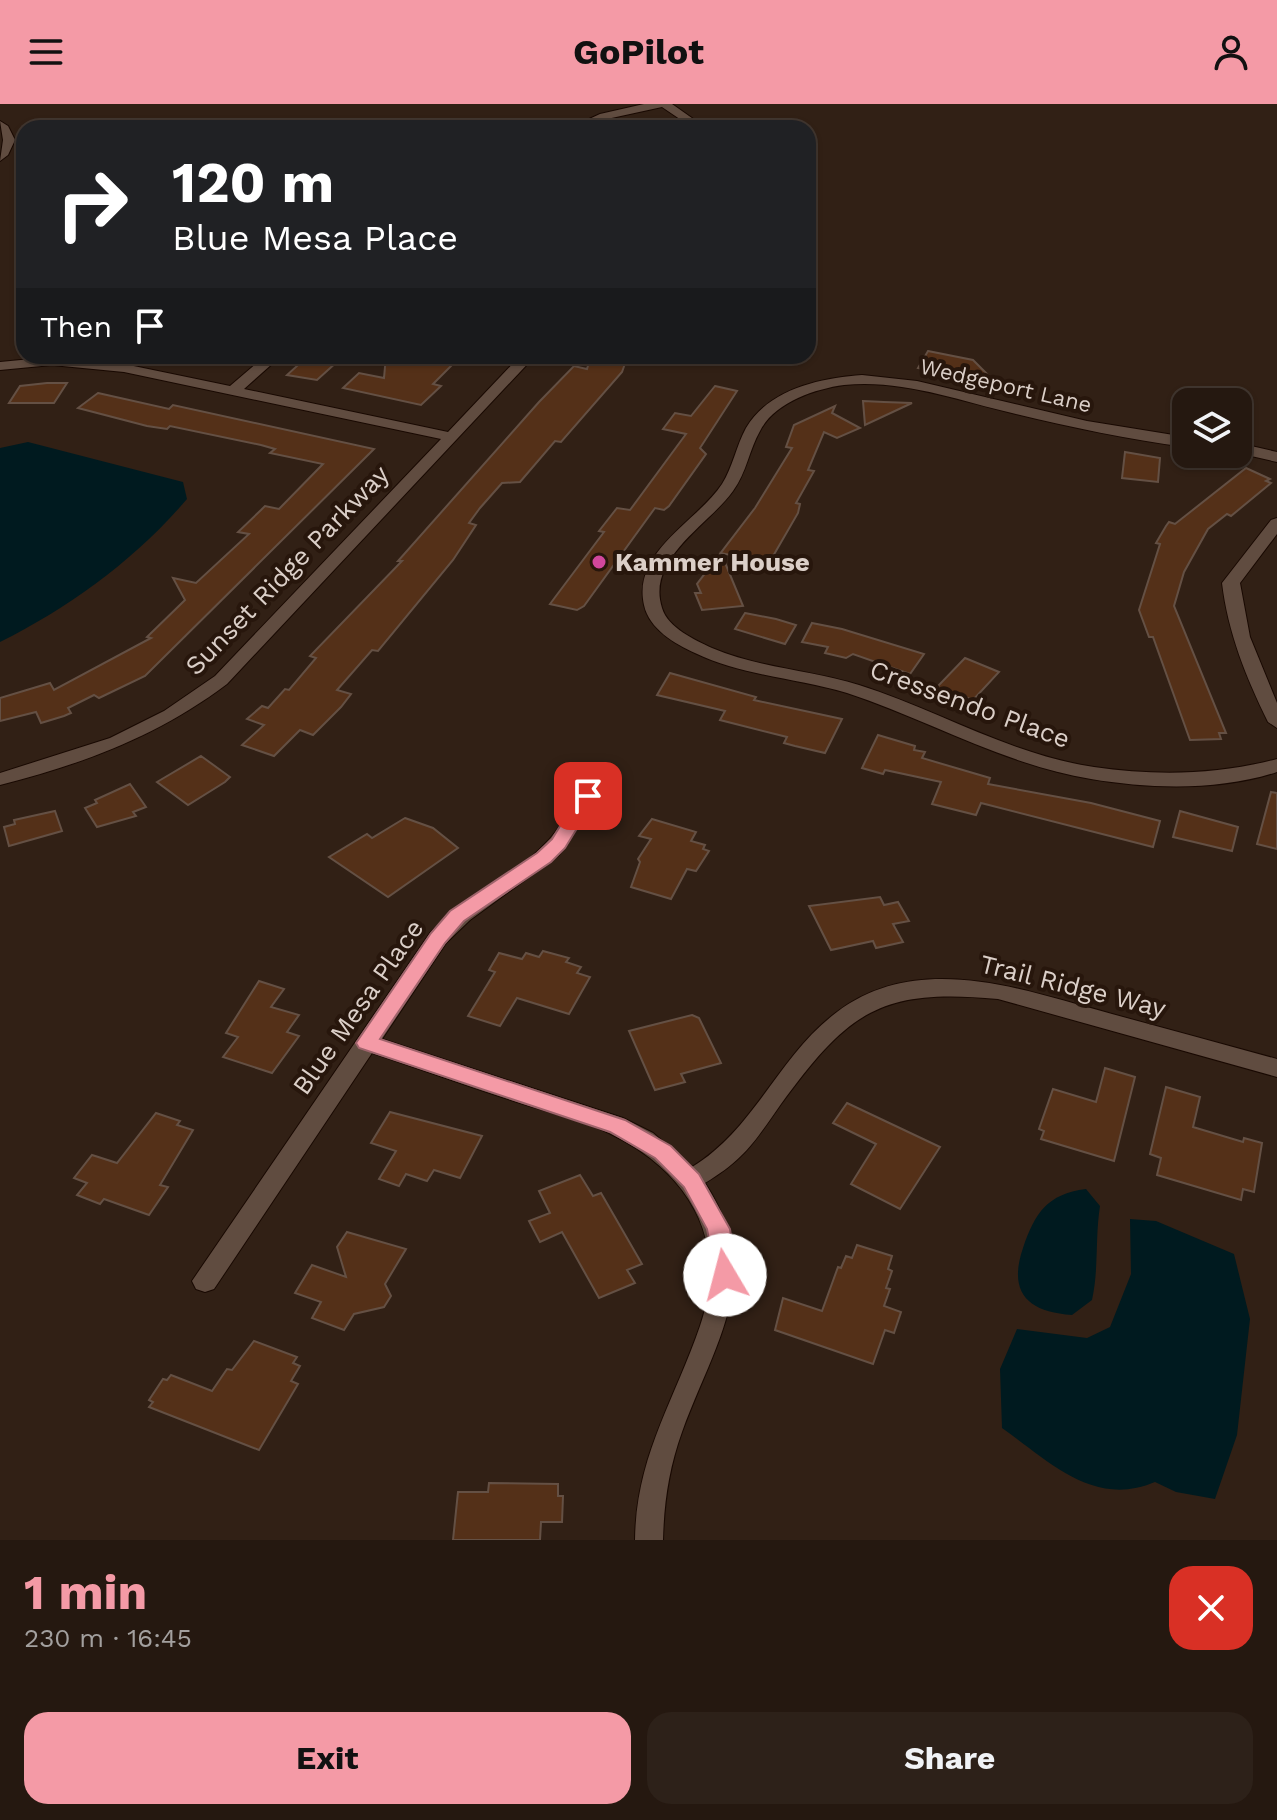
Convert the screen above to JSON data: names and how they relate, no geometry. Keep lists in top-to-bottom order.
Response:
{
  "streets": {
    "street": [
      "Wedgeport Lane",
      "Sunset Ridge Parkway",
      "Cressendo Place",
      "Trail Ridge Way",
      "Blue Mesa Place"
    ]
  },
  "crossings": [
    ["Wedgeport Lane", "Cressendo Place"]
  ],
  "places": ["Kammer House"],
  "page": {
    "header": "GoPilot",
    "turn": ["120 m", "Blue Mesa Place"],
    "then": "Then",
    "heading": ["1 min", "230 m · 16:45"],
    "buttons": ["Exit", "Share"]
  }
}
